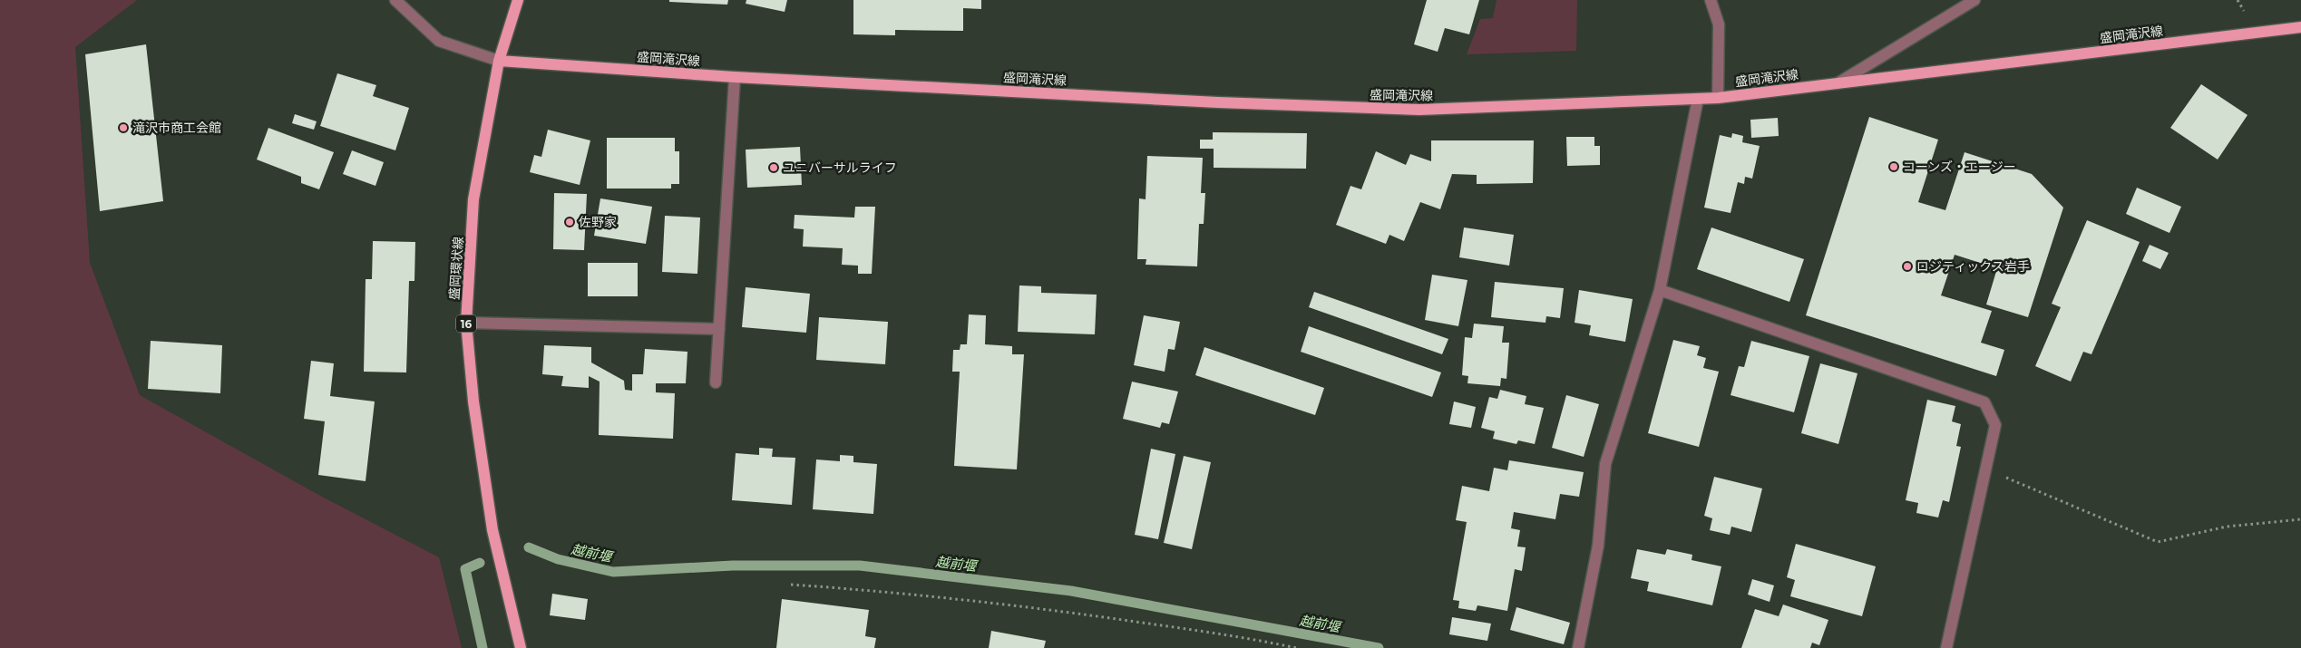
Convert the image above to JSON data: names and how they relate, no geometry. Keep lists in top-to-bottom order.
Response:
{
  "streets": {
    "main road": ["盛岡滝沢線", "盛岡環状線", "16"]
  },
  "crossings": [
    ["盛岡滝沢線", "盛岡環状線"]
  ],
  "water": ["越前堰"],
  "places": [
    "滝沢市商工会館",
    "コーンズ・エージー",
    "ユニバーサルライフ",
    "佐野家",
    "ロジティックス岩手"
  ]
}
